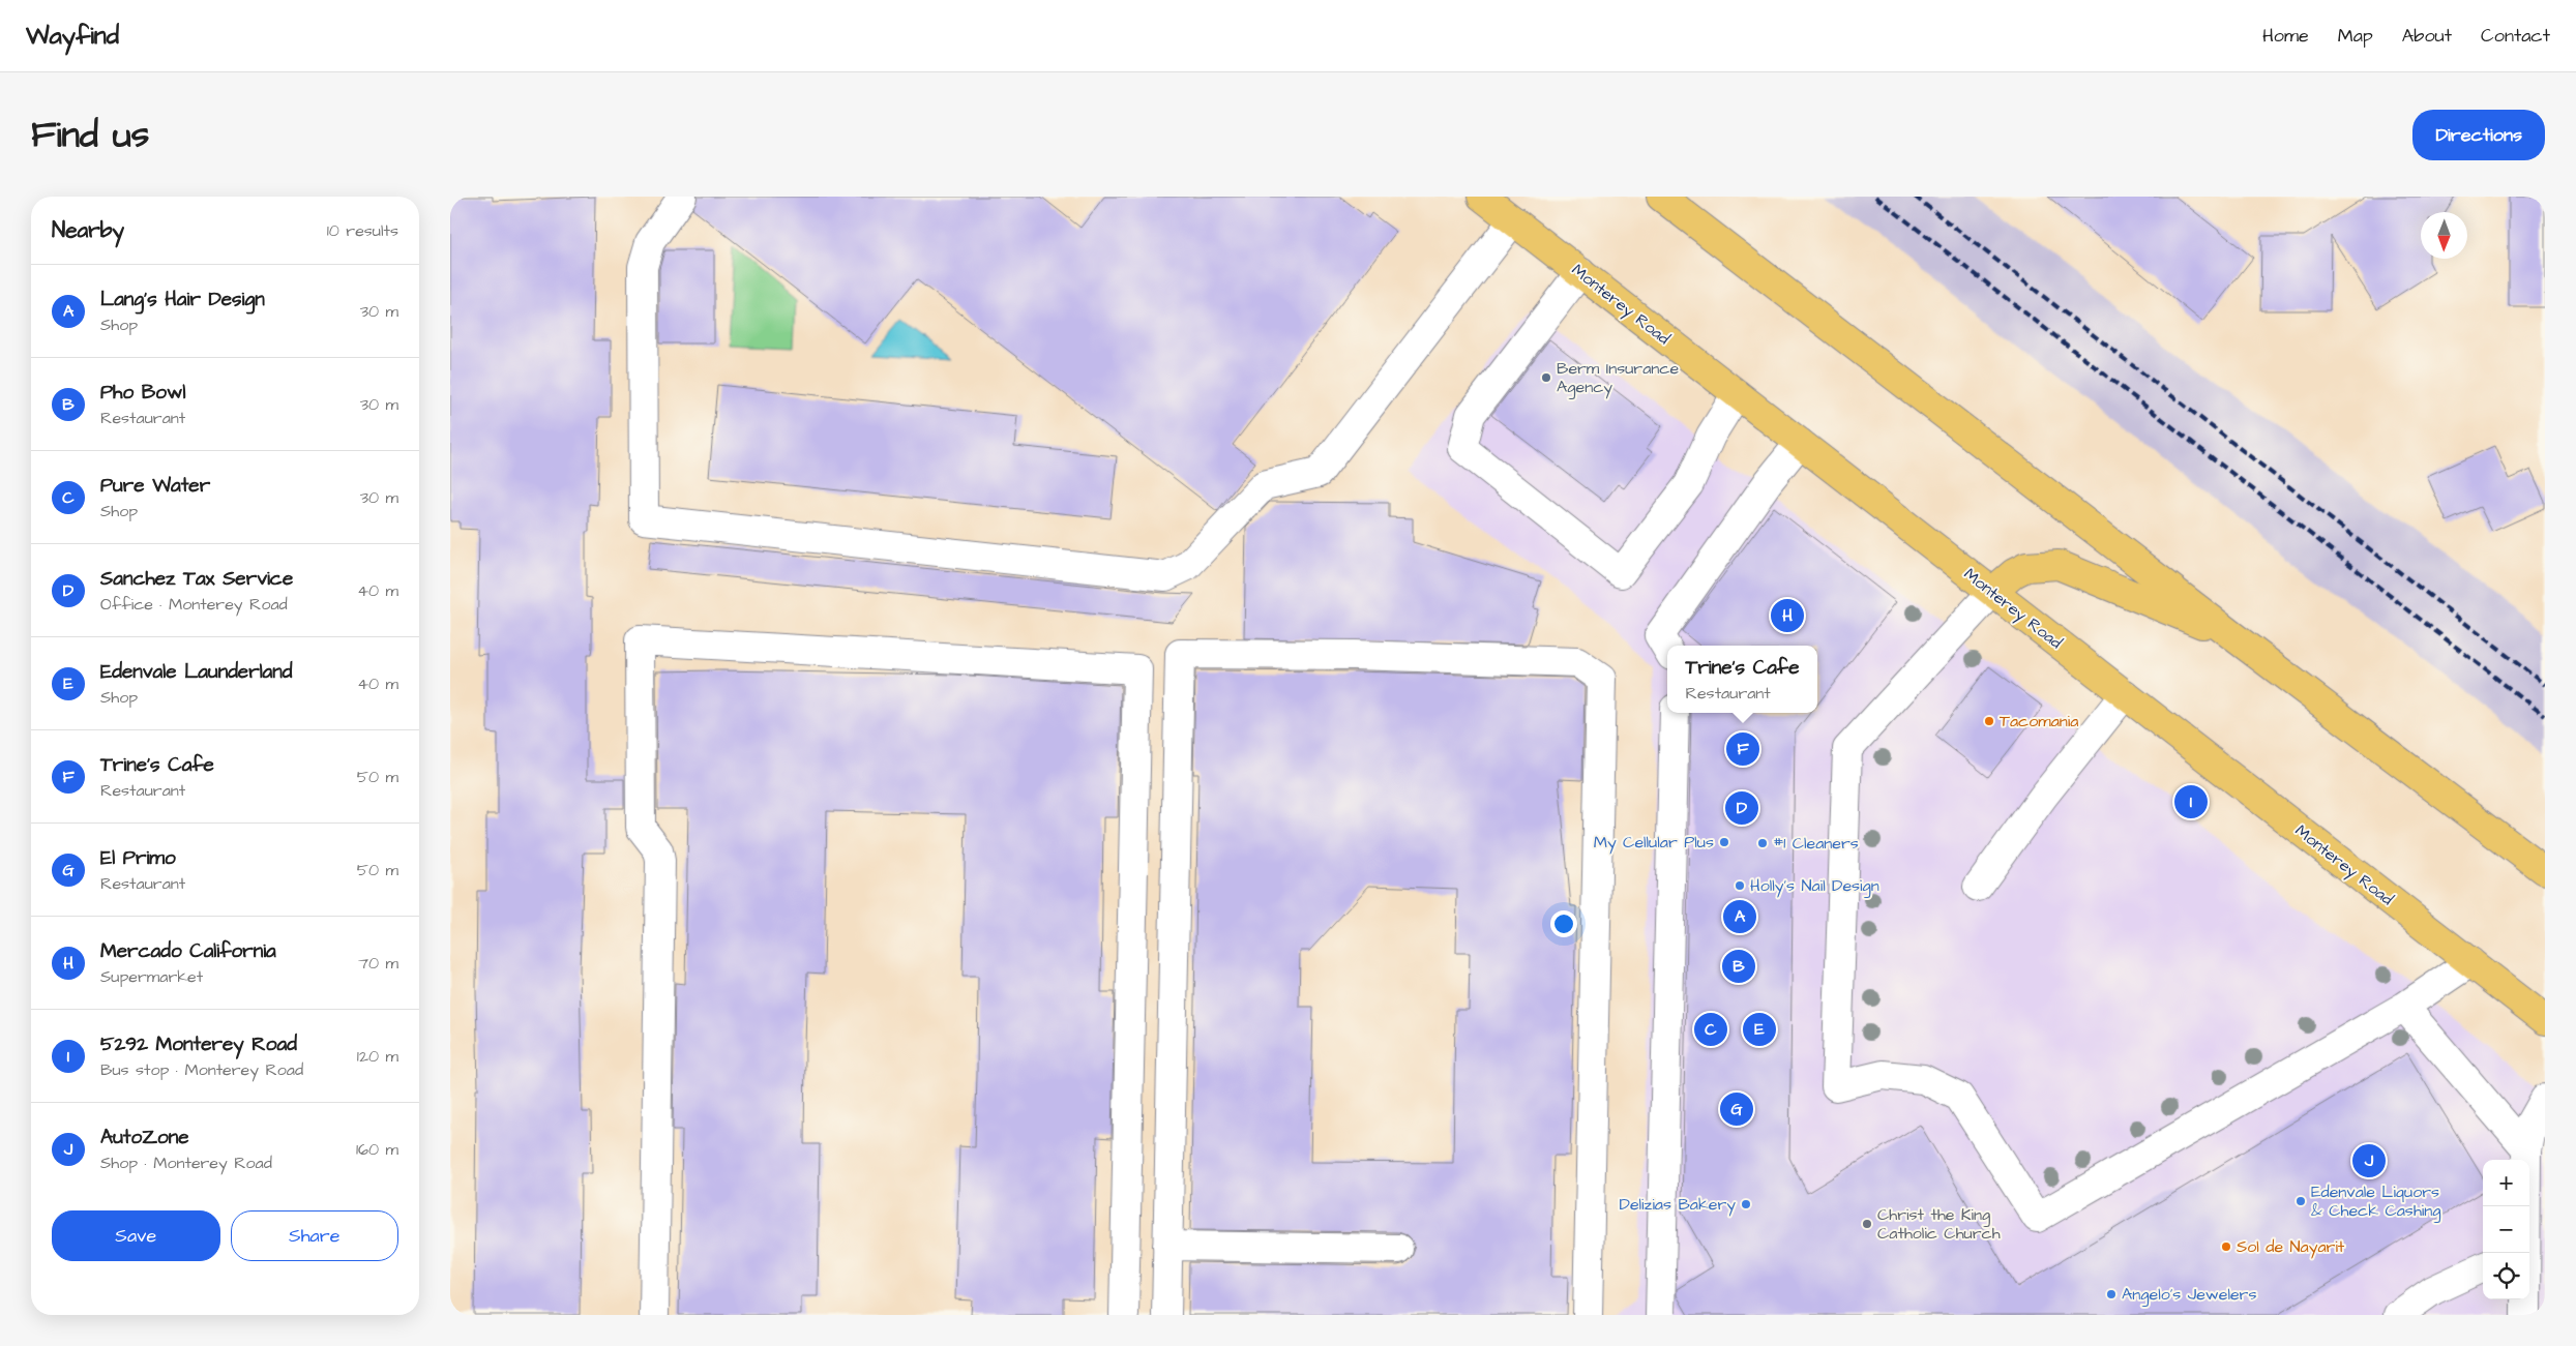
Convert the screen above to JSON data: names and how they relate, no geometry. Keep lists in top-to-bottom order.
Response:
{
  "streets": {
    "main road": ["Monterey Road"]
  },
  "places": [
    "Berm Insurance Agency",
    "Tacomania",
    "My Cellular Plus",
    "#1 Cleaners",
    "Holly's Nail Design",
    "Edenvale Liquors & Check Cashing",
    "Delizias Bakery",
    "Christ the King Catholic Church",
    "Sol de Nayarit",
    "Angelo's Jewelers"
  ],
  "north": "bottom",
  "page": {
    "header": "Wayfind",
    "nav": [
      "Home",
      "Map",
      "About",
      "Contact"
    ],
    "title": "Find us",
    "buttons": [
      "Directions",
      ["Save", "Share"]
    ],
    "heading": ["Nearby", "10 results"],
    "list": [
      {
        "mark": "A",
        "name": "Lang’s Hair Design",
        "note": "Shop",
        "value": "30 m"
      },
      {
        "mark": "B",
        "name": "Pho Bowl",
        "note": "Restaurant",
        "value": "30 m"
      },
      {
        "mark": "C",
        "name": "Pure Water",
        "note": "Shop",
        "value": "30 m"
      },
      {
        "mark": "D",
        "name": "Sanchez Tax Service",
        "note": "Office · Monterey Road",
        "value": "40 m"
      },
      {
        "mark": "E",
        "name": "Edenvale Launderland",
        "note": "Shop",
        "value": "40 m"
      },
      {
        "mark": "F",
        "name": "Trine's Cafe",
        "note": "Restaurant",
        "value": "50 m"
      },
      {
        "mark": "G",
        "name": "El Primo",
        "note": "Restaurant",
        "value": "50 m"
      },
      {
        "mark": "H",
        "name": "Mercado California",
        "note": "Supermarket",
        "value": "70 m"
      },
      {
        "mark": "I",
        "name": "5292 Monterey Road",
        "note": "Bus stop · Monterey Road",
        "value": "120 m"
      },
      {
        "mark": "J",
        "name": "AutoZone",
        "note": "Shop · Monterey Road",
        "value": "160 m"
      }
    ],
    "pins": [
      "H",
      "F",
      "I",
      "D",
      "A",
      "B",
      "C",
      "E",
      "G",
      "J"
    ],
    "popup": ["Trine's Cafe", "Restaurant"],
    "map_buttons": ["+", "−"]
  }
}
